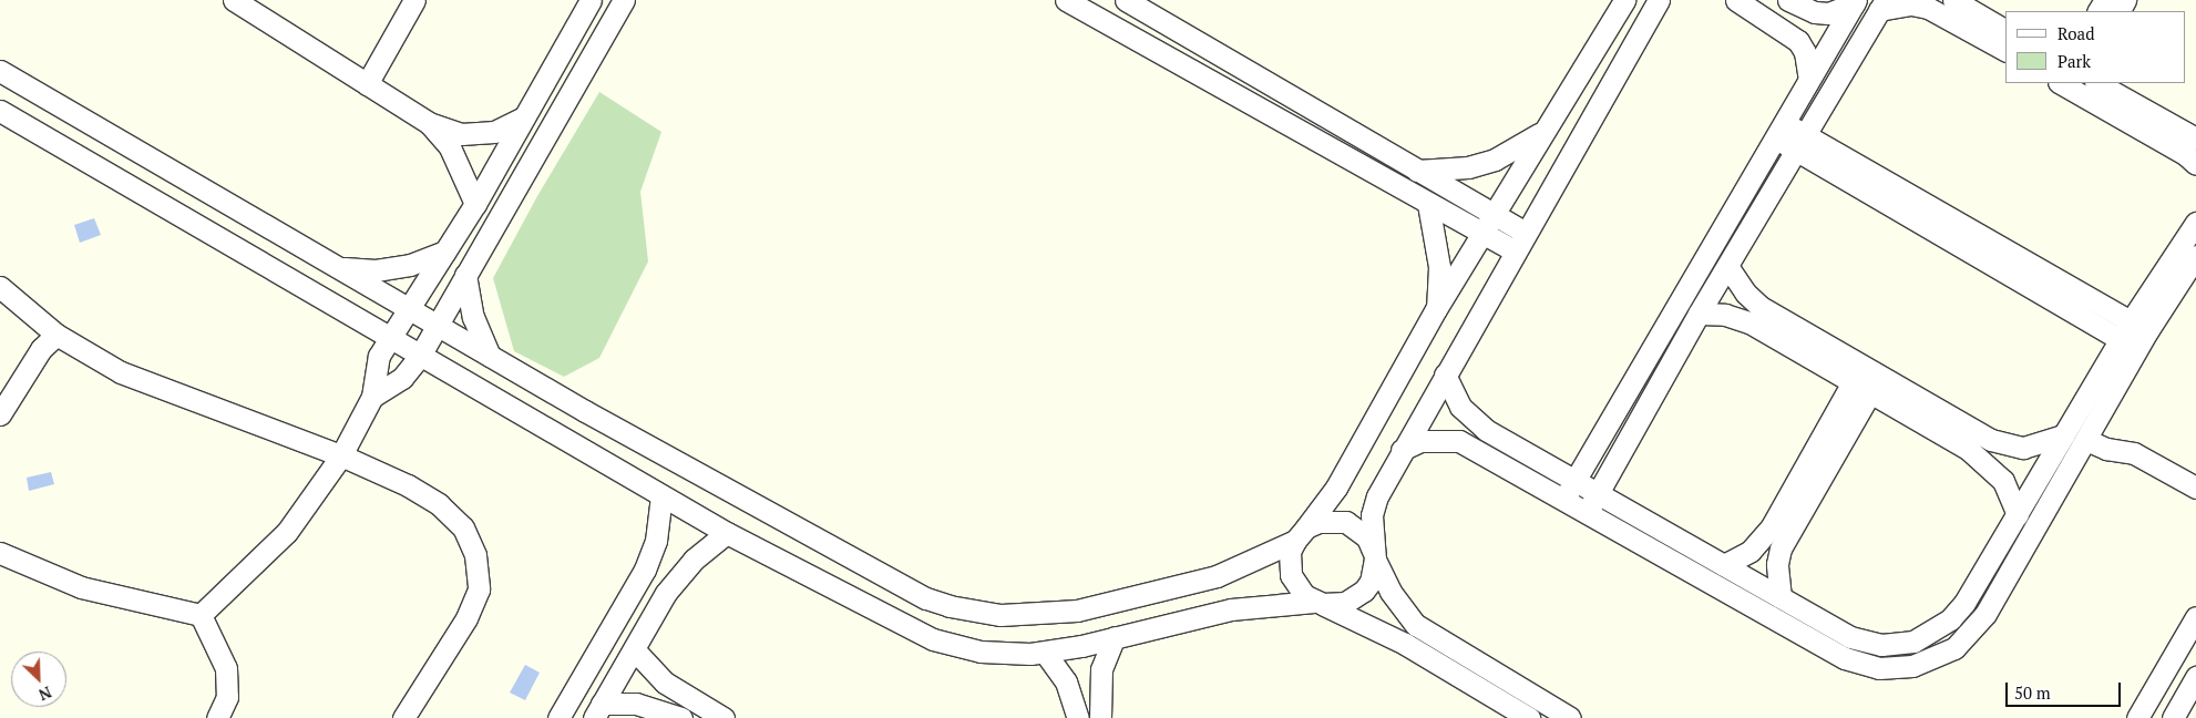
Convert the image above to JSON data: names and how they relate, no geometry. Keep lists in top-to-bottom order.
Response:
{
  "legend": ["Road", "Park"],
  "scale_bar": "50 m",
  "north": "bottom right"
}
